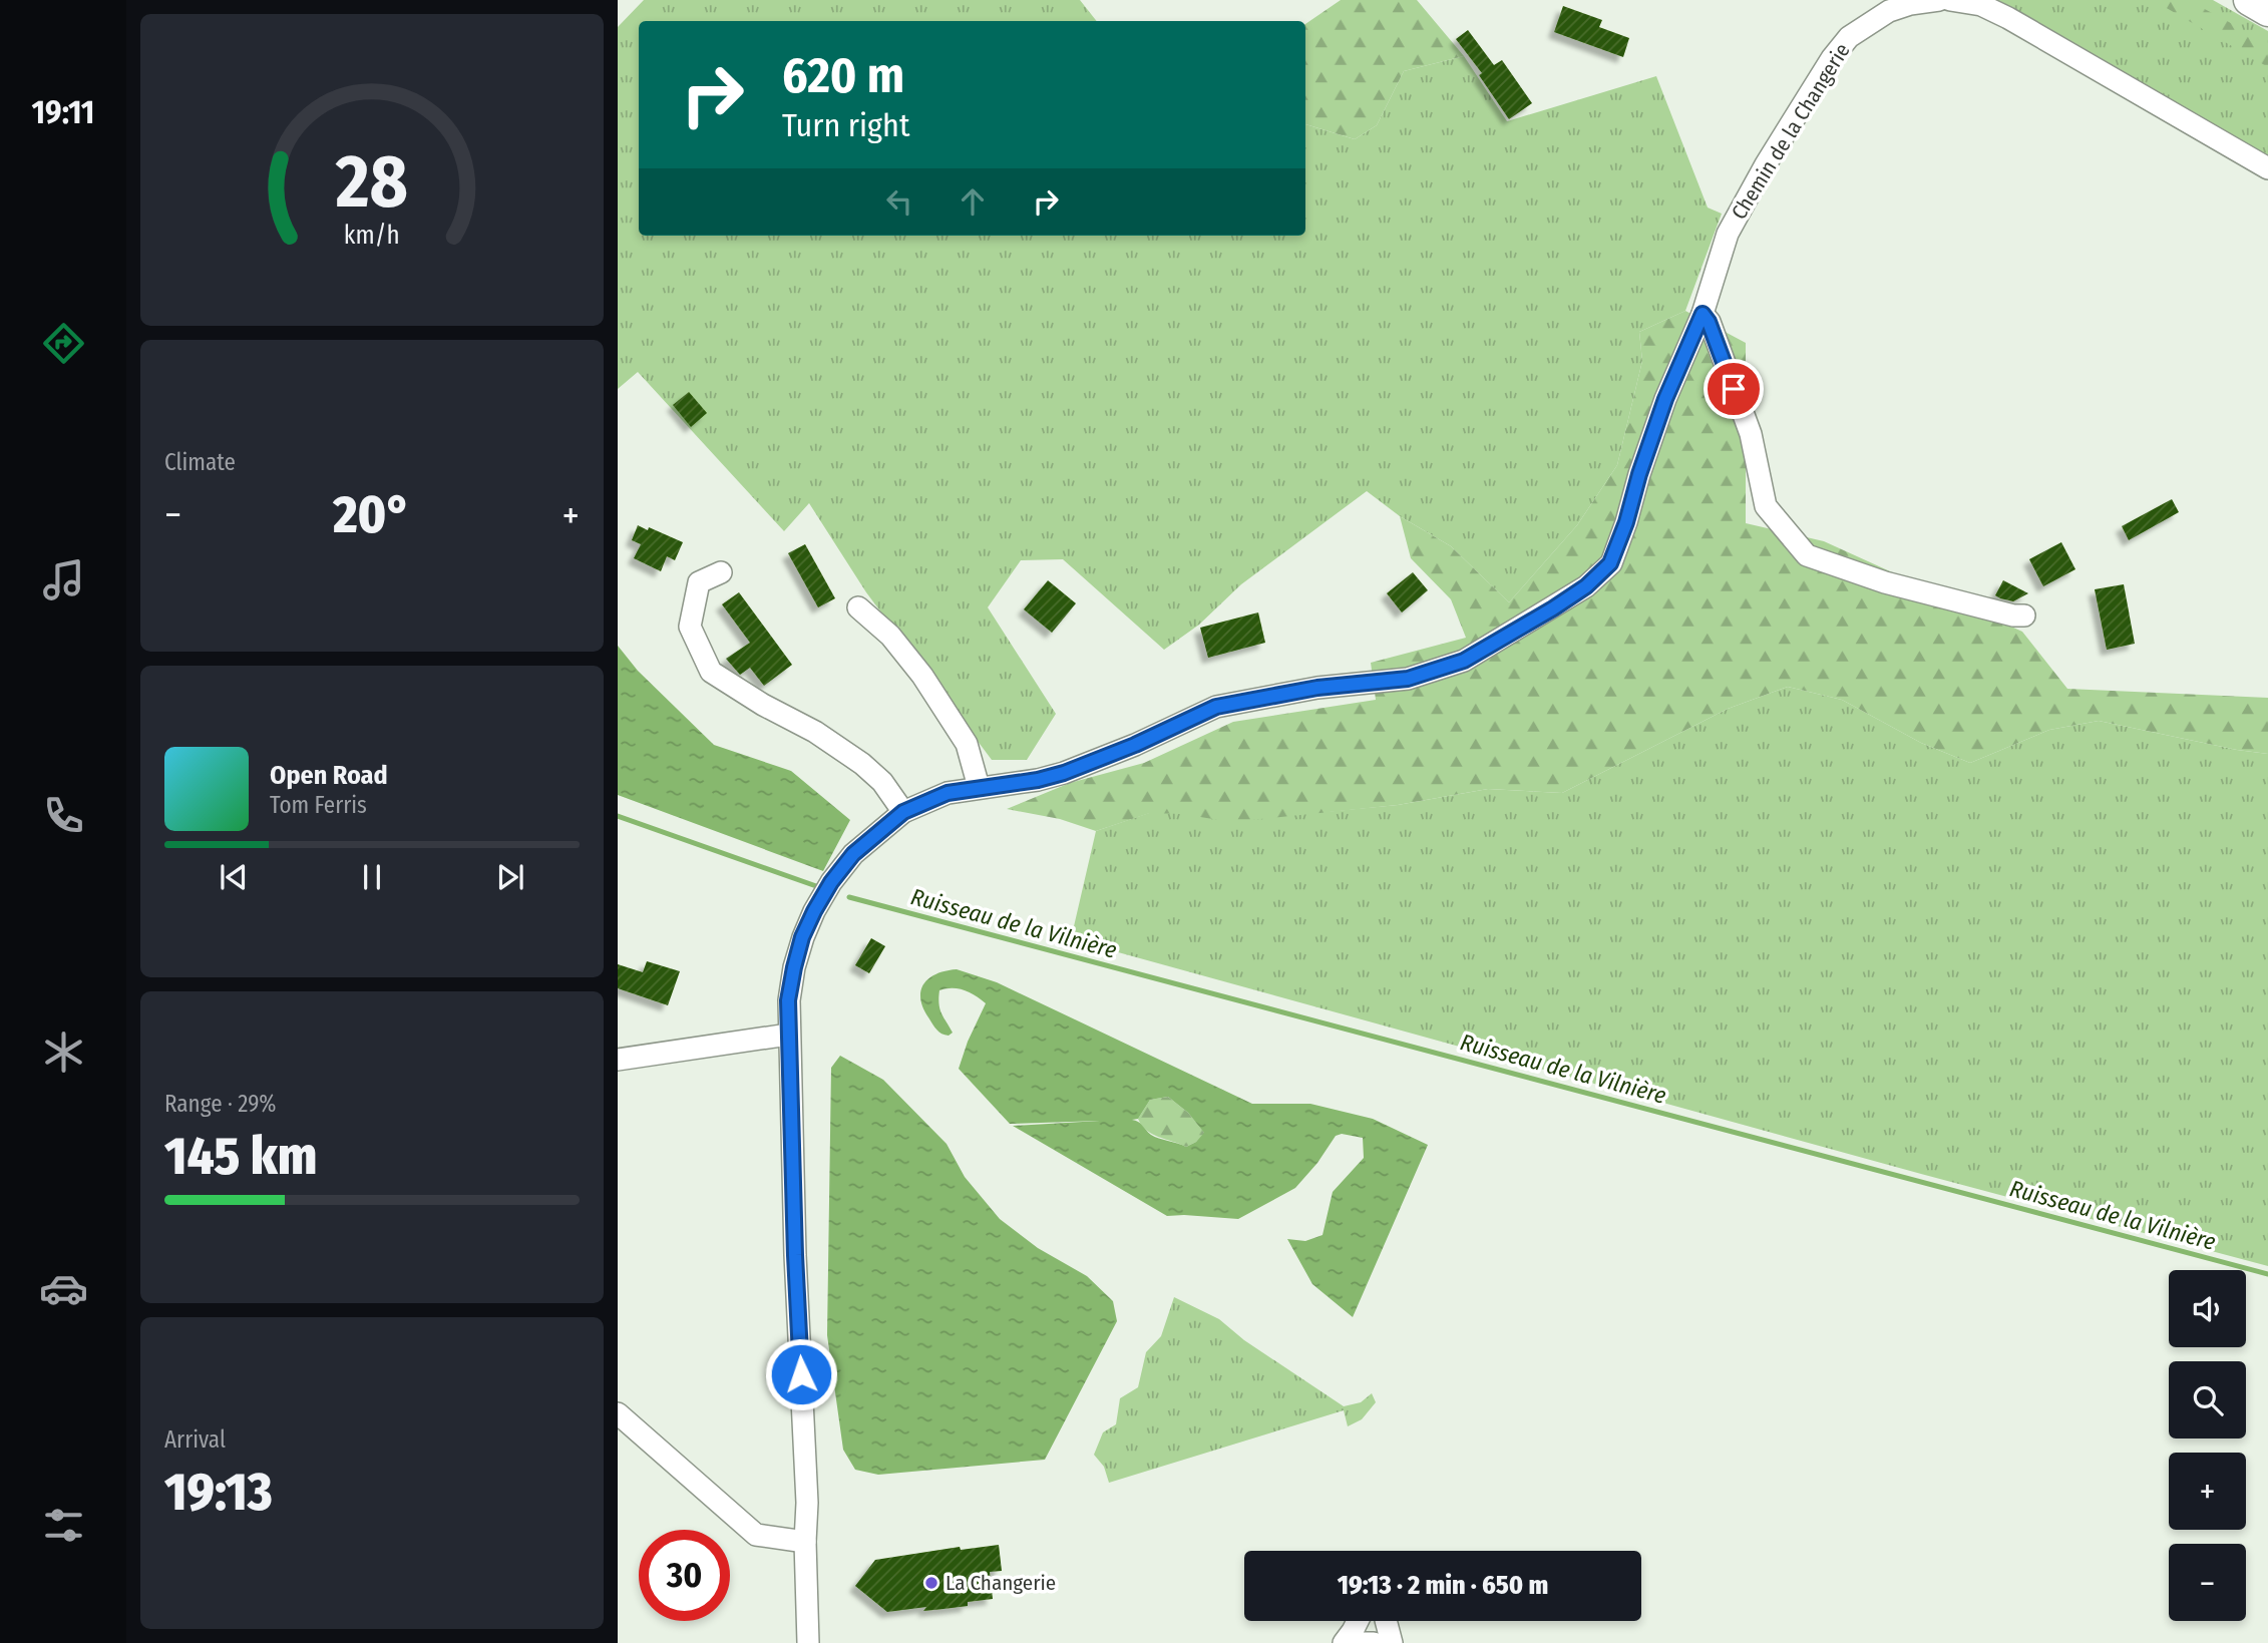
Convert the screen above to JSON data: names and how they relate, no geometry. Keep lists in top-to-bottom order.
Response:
{
  "streets": {
    "street": ["Chemin de la Changerie"]
  },
  "water": ["Ruisseau de la Vilnière"],
  "places": ["La Changerie"],
  "page": {
    "tabs": "19:11",
    "turn": ["620 m", "Turn right"],
    "tile": [
      "Climate",
      ["Range · 29%", "145 km"],
      ["Arrival", "19:13"]
    ],
    "heat": ["−", "20°", "+"],
    "song": ["Open Road", "Tom Ferris"],
    "map_buttons": ["+", "−"],
    "limit": "30",
    "trip": "19:13 · 2 min · 650 m",
    "gauge": ["28", "km/h"]
  }
}
